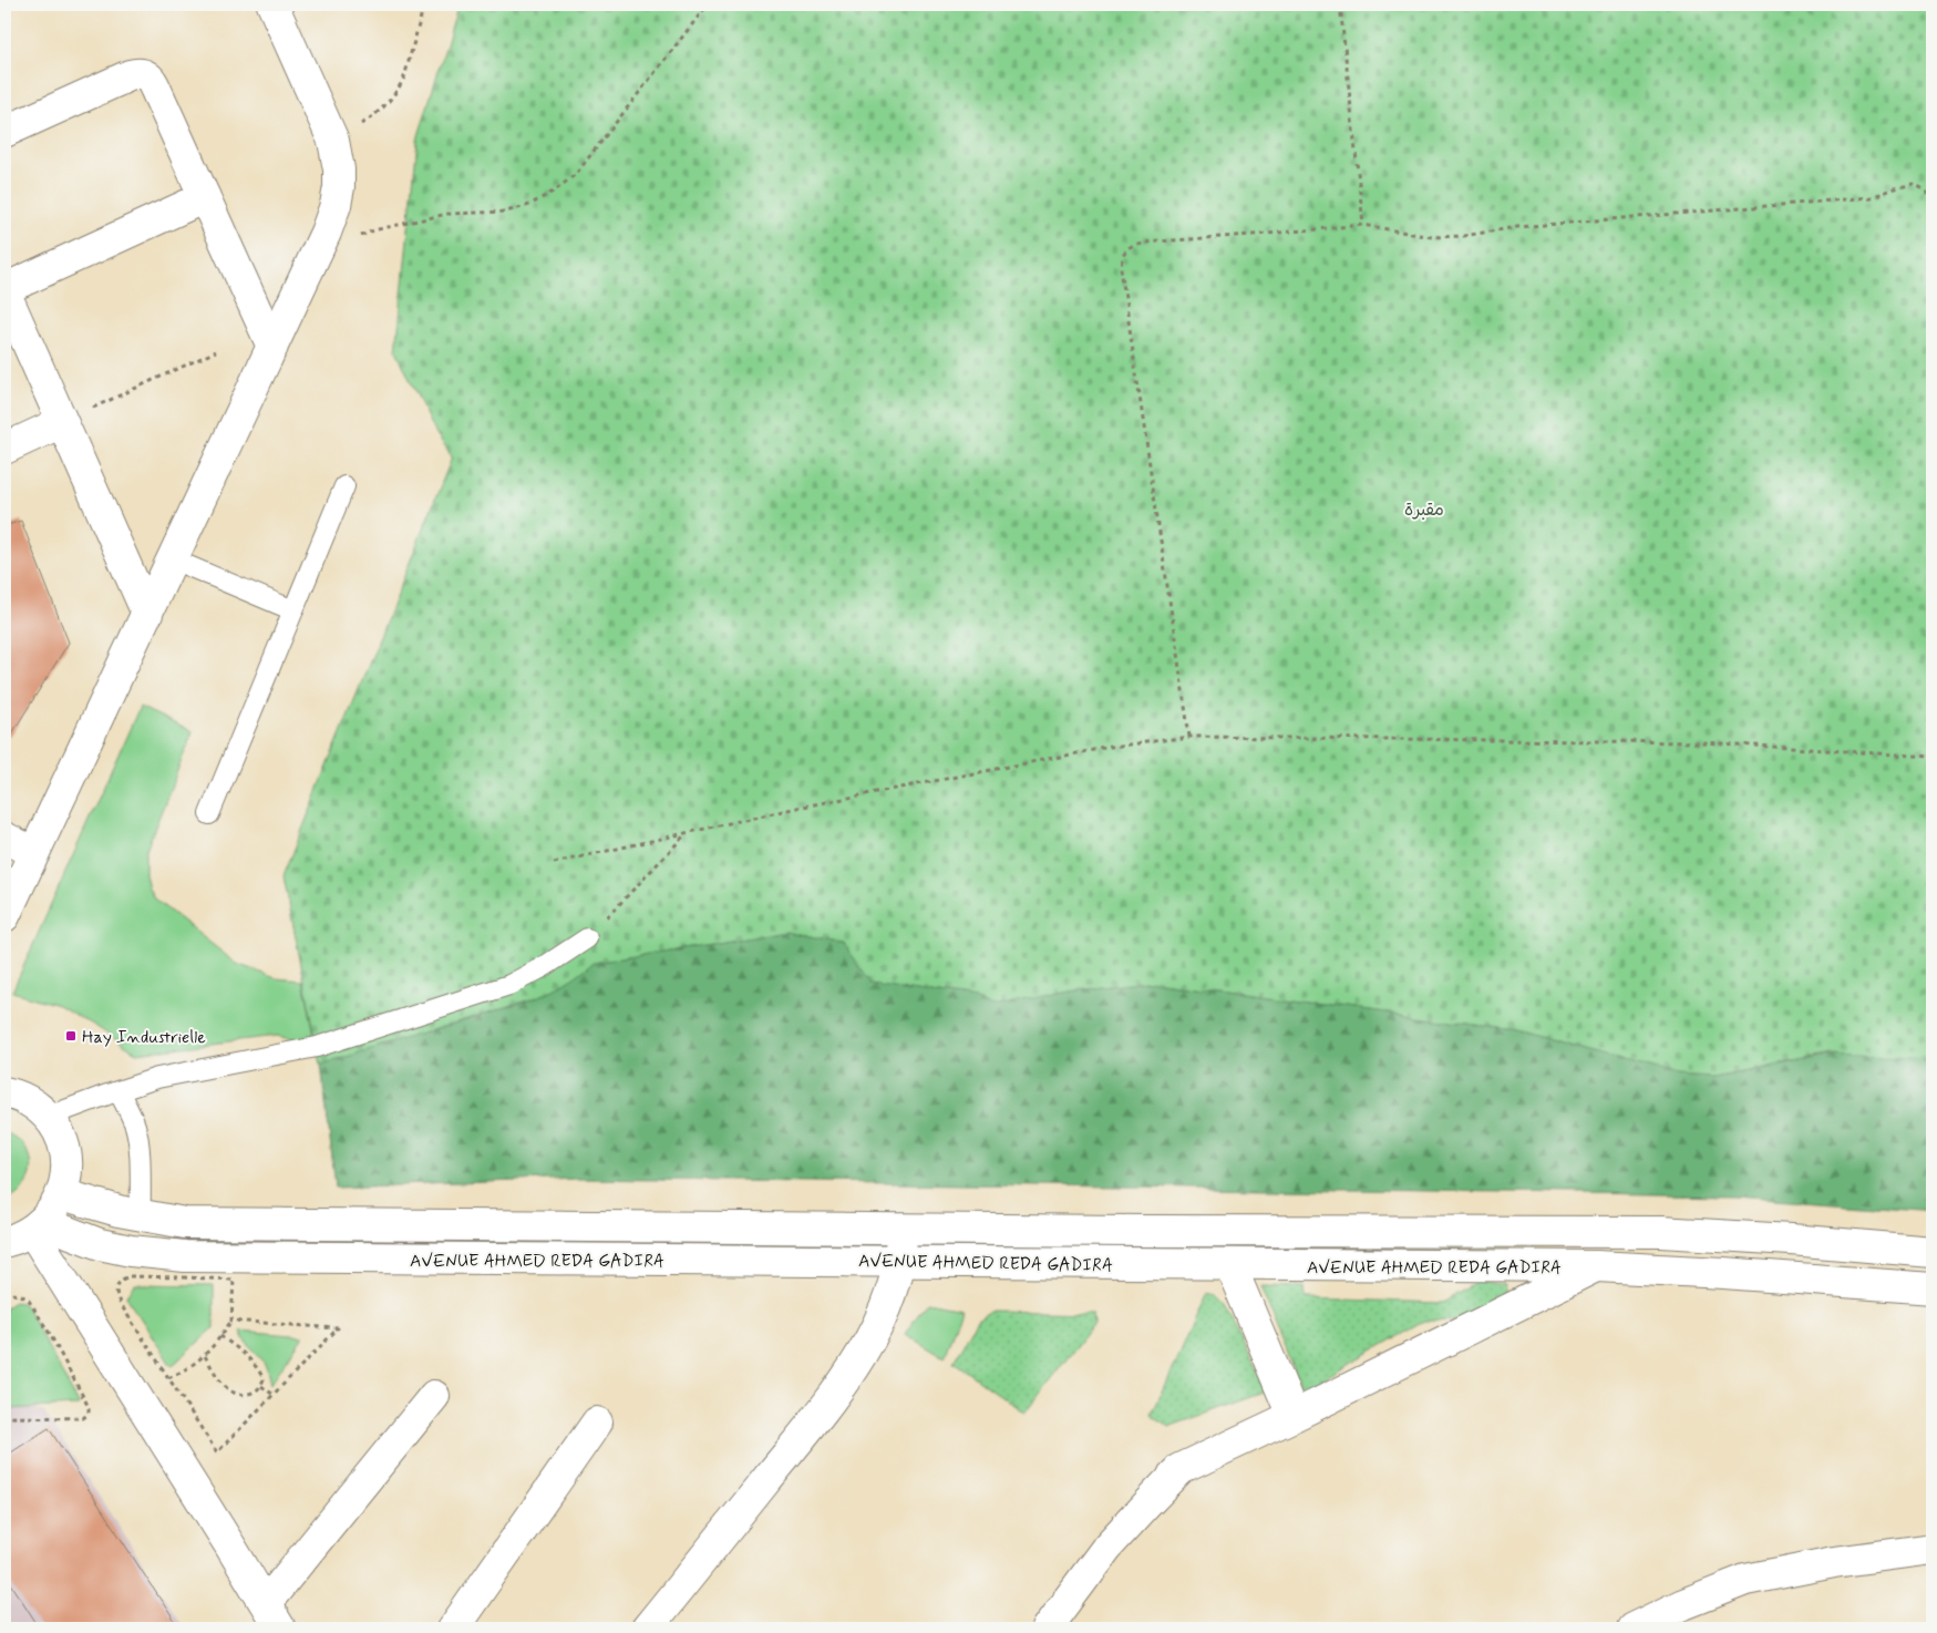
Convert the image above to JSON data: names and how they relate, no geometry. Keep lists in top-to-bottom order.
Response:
{
  "streets": {
    "street": ["AVENUE AHMED REDA GADIRA"]
  },
  "parks": ["مقبرة"],
  "places": {
    "transit": ["Hay Industrielle"]
  }
}
